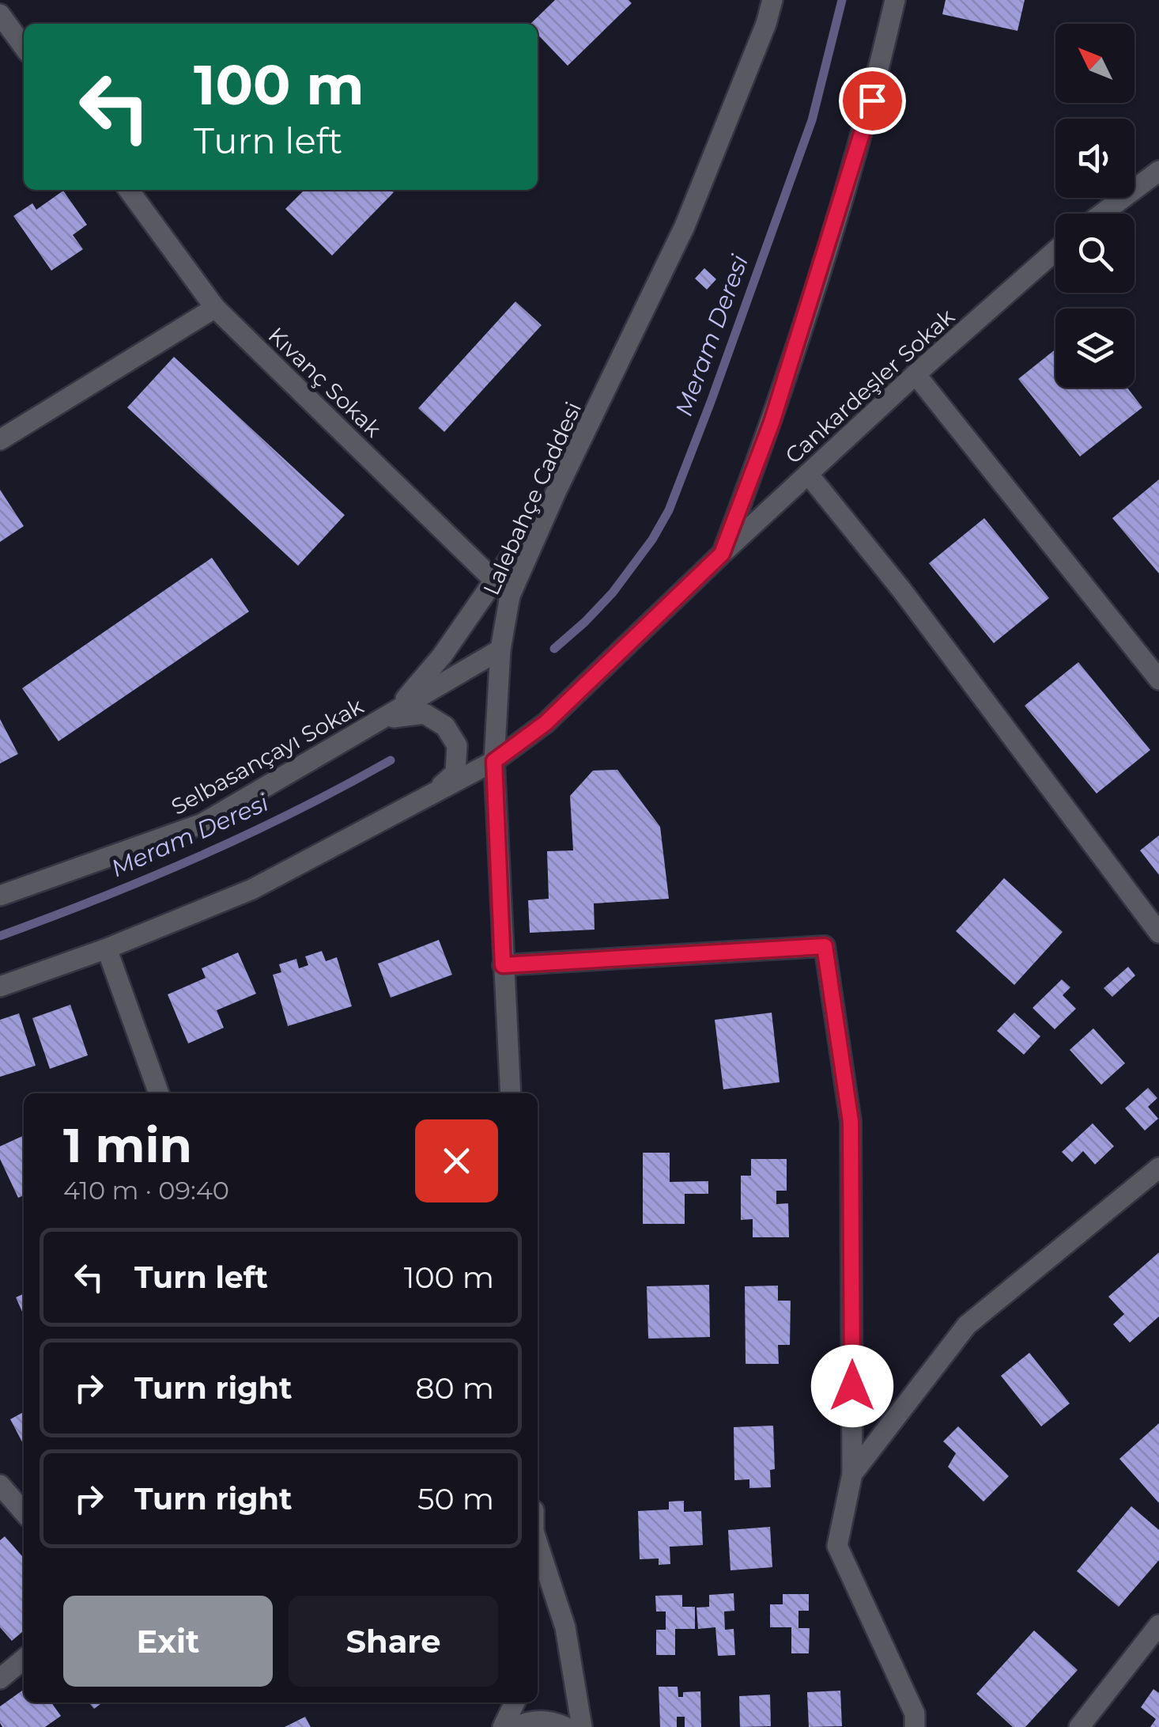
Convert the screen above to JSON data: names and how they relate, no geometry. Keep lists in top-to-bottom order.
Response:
{
  "streets": {
    "street": [
      "Kıvanç Sokak",
      "Cankardeşler Sokak",
      "Lalebahçe Caddesi",
      "Selbasançayı Sokak"
    ]
  },
  "crossings": [
    ["Kıvanç Sokak", "Lalebahçe Caddesi"],
    ["Cankardeşler Sokak", "Lalebahçe Caddesi"],
    ["Lalebahçe Caddesi", "Selbasançayı Sokak"]
  ],
  "water": ["Meram Deresi"],
  "north": "top left",
  "page": {
    "turn": ["100 m", "Turn left"],
    "heading": ["1 min", "410 m · 09:40"],
    "list": [
      {
        "name": "Turn left",
        "value": "100 m"
      },
      {
        "name": "Turn right",
        "value": "80 m"
      },
      {
        "name": "Turn right",
        "value": "50 m"
      }
    ],
    "buttons": ["Exit", "Share"]
  }
}
